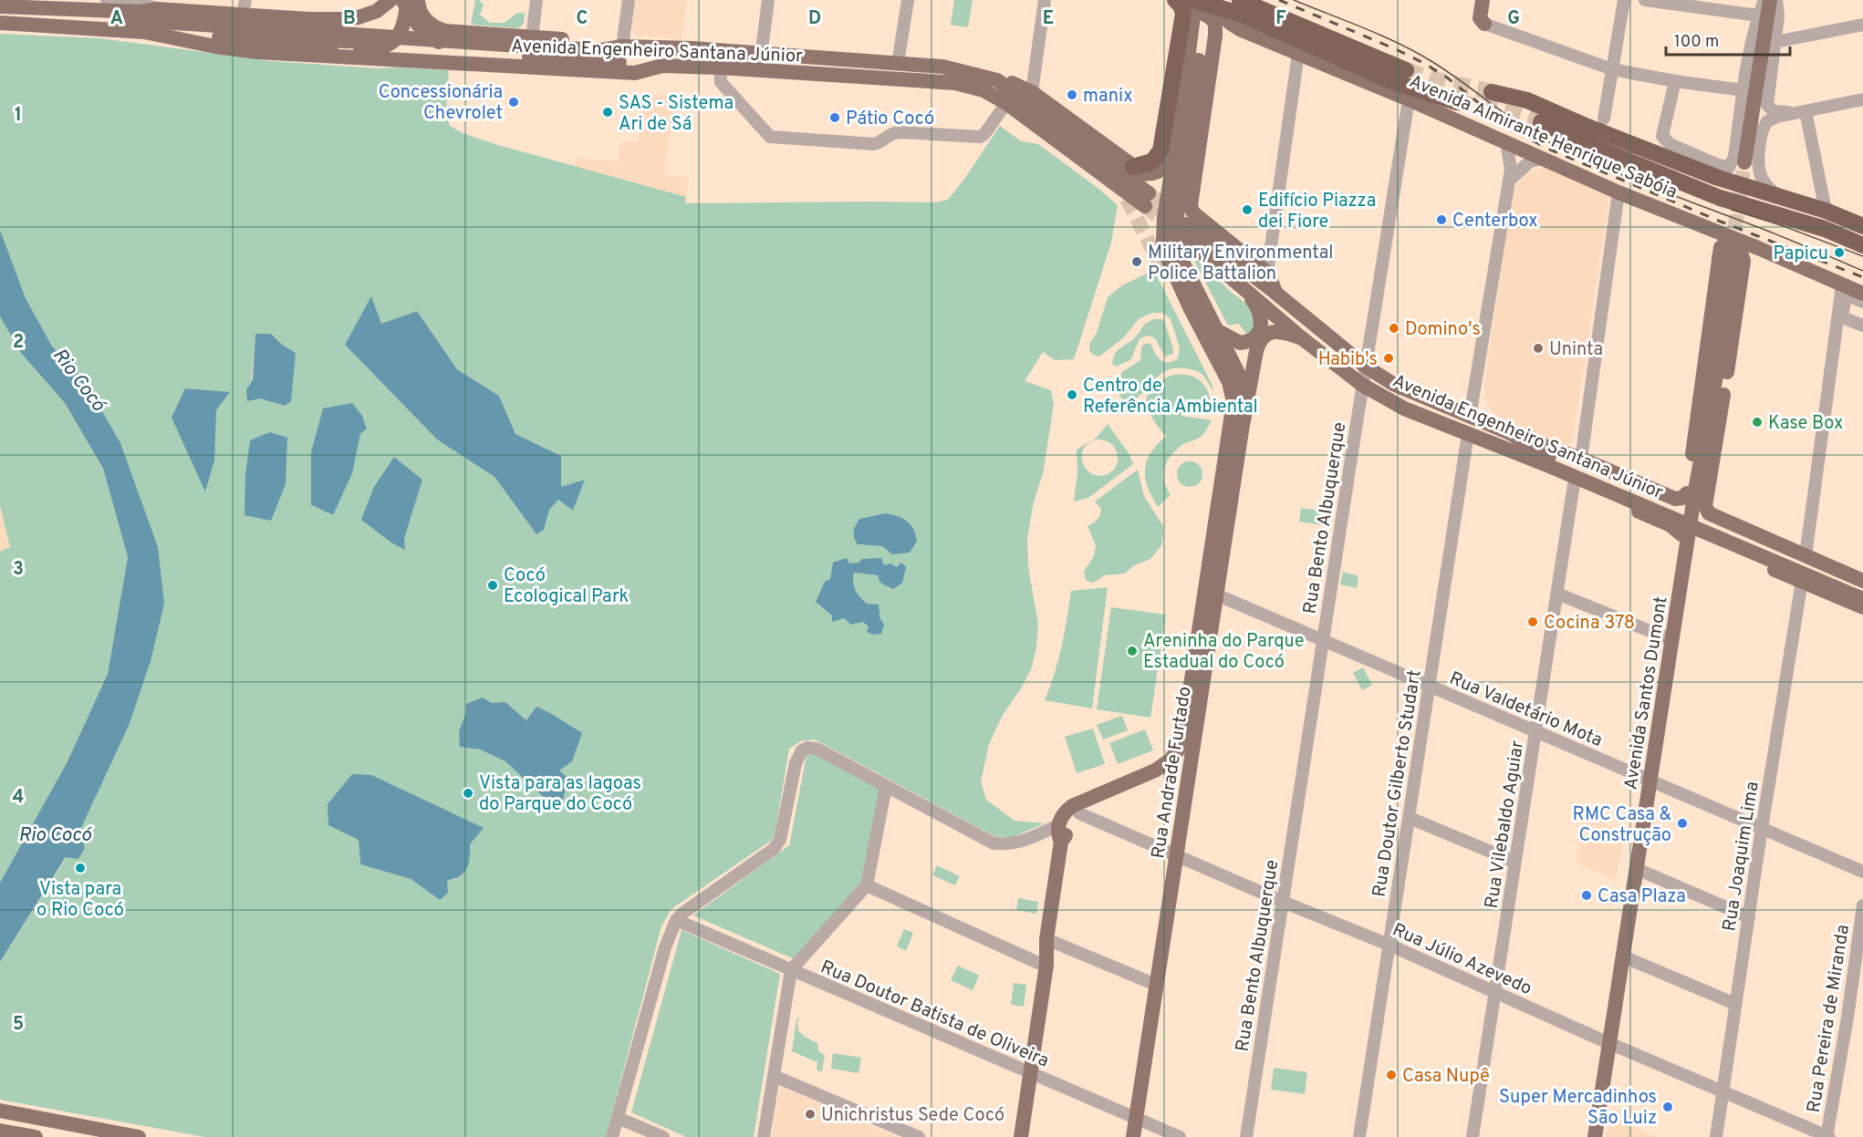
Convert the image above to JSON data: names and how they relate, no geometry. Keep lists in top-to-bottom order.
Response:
{
  "streets": {
    "highway": ["Avenida Almirante Henrique Sabóia"],
    "main road": ["Avenida Engenheiro Santana Júnior", "Avenida Santos Dumont", "Rua Andrade Furtado"],
    "street": [
      "Rua Bento Albuquerque",
      "Rua Valdetário Mota",
      "Rua Doutor Gilberto Studart",
      "Rua Vilebaldo Aguiar",
      "Rua Joaquim Lima",
      "Rua Júlio Azevedo",
      "Rua Doutor Batista de Oliveira",
      "Rua Pereira de Miranda"
    ]
  },
  "crossings": [
    ["Avenida Engenheiro Santana Júnior", "Rua Bento Albuquerque"],
    ["Avenida Engenheiro Santana Júnior", "Rua Doutor Gilberto Studart"],
    ["Avenida Almirante Henrique Sabóia", "Rua Bento Albuquerque"],
    ["Rua Bento Albuquerque", "Rua Valdetário Mota"],
    ["Rua Bento Albuquerque", "Rua Júlio Azevedo"],
    ["Avenida Santos Dumont", "Rua Valdetário Mota"],
    ["Avenida Santos Dumont", "Rua Júlio Azevedo"],
    ["Rua Valdetário Mota", "Rua Andrade Furtado"],
    ["Rua Valdetário Mota", "Rua Doutor Gilberto Studart"],
    ["Rua Valdetário Mota", "Rua Vilebaldo Aguiar"],
    ["Rua Valdetário Mota", "Rua Joaquim Lima"],
    ["Rua Andrade Furtado", "Rua Júlio Azevedo"],
    ["Rua Andrade Furtado", "Rua Doutor Batista de Oliveira"],
    ["Rua Doutor Gilberto Studart", "Rua Júlio Azevedo"],
    ["Rua Vilebaldo Aguiar", "Rua Júlio Azevedo"],
    ["Rua Joaquim Lima", "Rua Júlio Azevedo"],
    ["Rua Júlio Azevedo", "Rua Pereira de Miranda"]
  ],
  "water": ["Rio Cocó"],
  "places": [
    "manix",
    "Concessionária Chevrolet",
    "SAS - Sistema Ari de Sá",
    "Pátio Cocó",
    "Edifício Piazza dei Fiore",
    "Centerbox",
    "Papicu",
    "Military Environmental Police Battalion",
    "Domino's",
    "Uninta",
    "Habib's",
    "Centro de Referência Ambiental",
    "Kase Box",
    "Cocó Ecological Park",
    "Cocina 378",
    "Areninha do Parque Estadual do Cocó",
    "Vista para as lagoas do Parque do Cocó",
    "RMC Casa & Construção",
    "Vista para o Rio Cocó",
    "Casa Plaza",
    "Casa Nupê",
    "Super Mercadinhos São Luiz",
    "Unichristus Sede Cocó"
  ],
  "scale_bar": "100 m",
  "grid": {
    "columns": [
      "A",
      "B",
      "C",
      "D",
      "E",
      "F",
      "G"
    ],
    "rows": [
      "1",
      "2",
      "3",
      "4",
      "5"
    ]
  }
}
